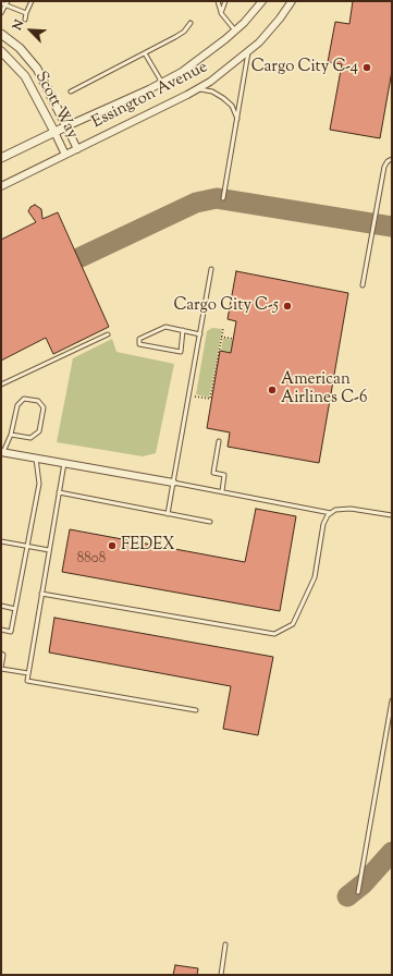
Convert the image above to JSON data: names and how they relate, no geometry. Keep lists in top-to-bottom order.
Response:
{
  "streets": {
    "street": ["Essington Avenue", "Scott Way"]
  },
  "crossings": [
    ["Essington Avenue", "Scott Way"]
  ],
  "places": [
    "Cargo City C-4",
    "Cargo City C-5",
    "American Airlines C-6",
    "FEDEX"
  ],
  "house_numbers": ["8808"],
  "north": "top left"
}
